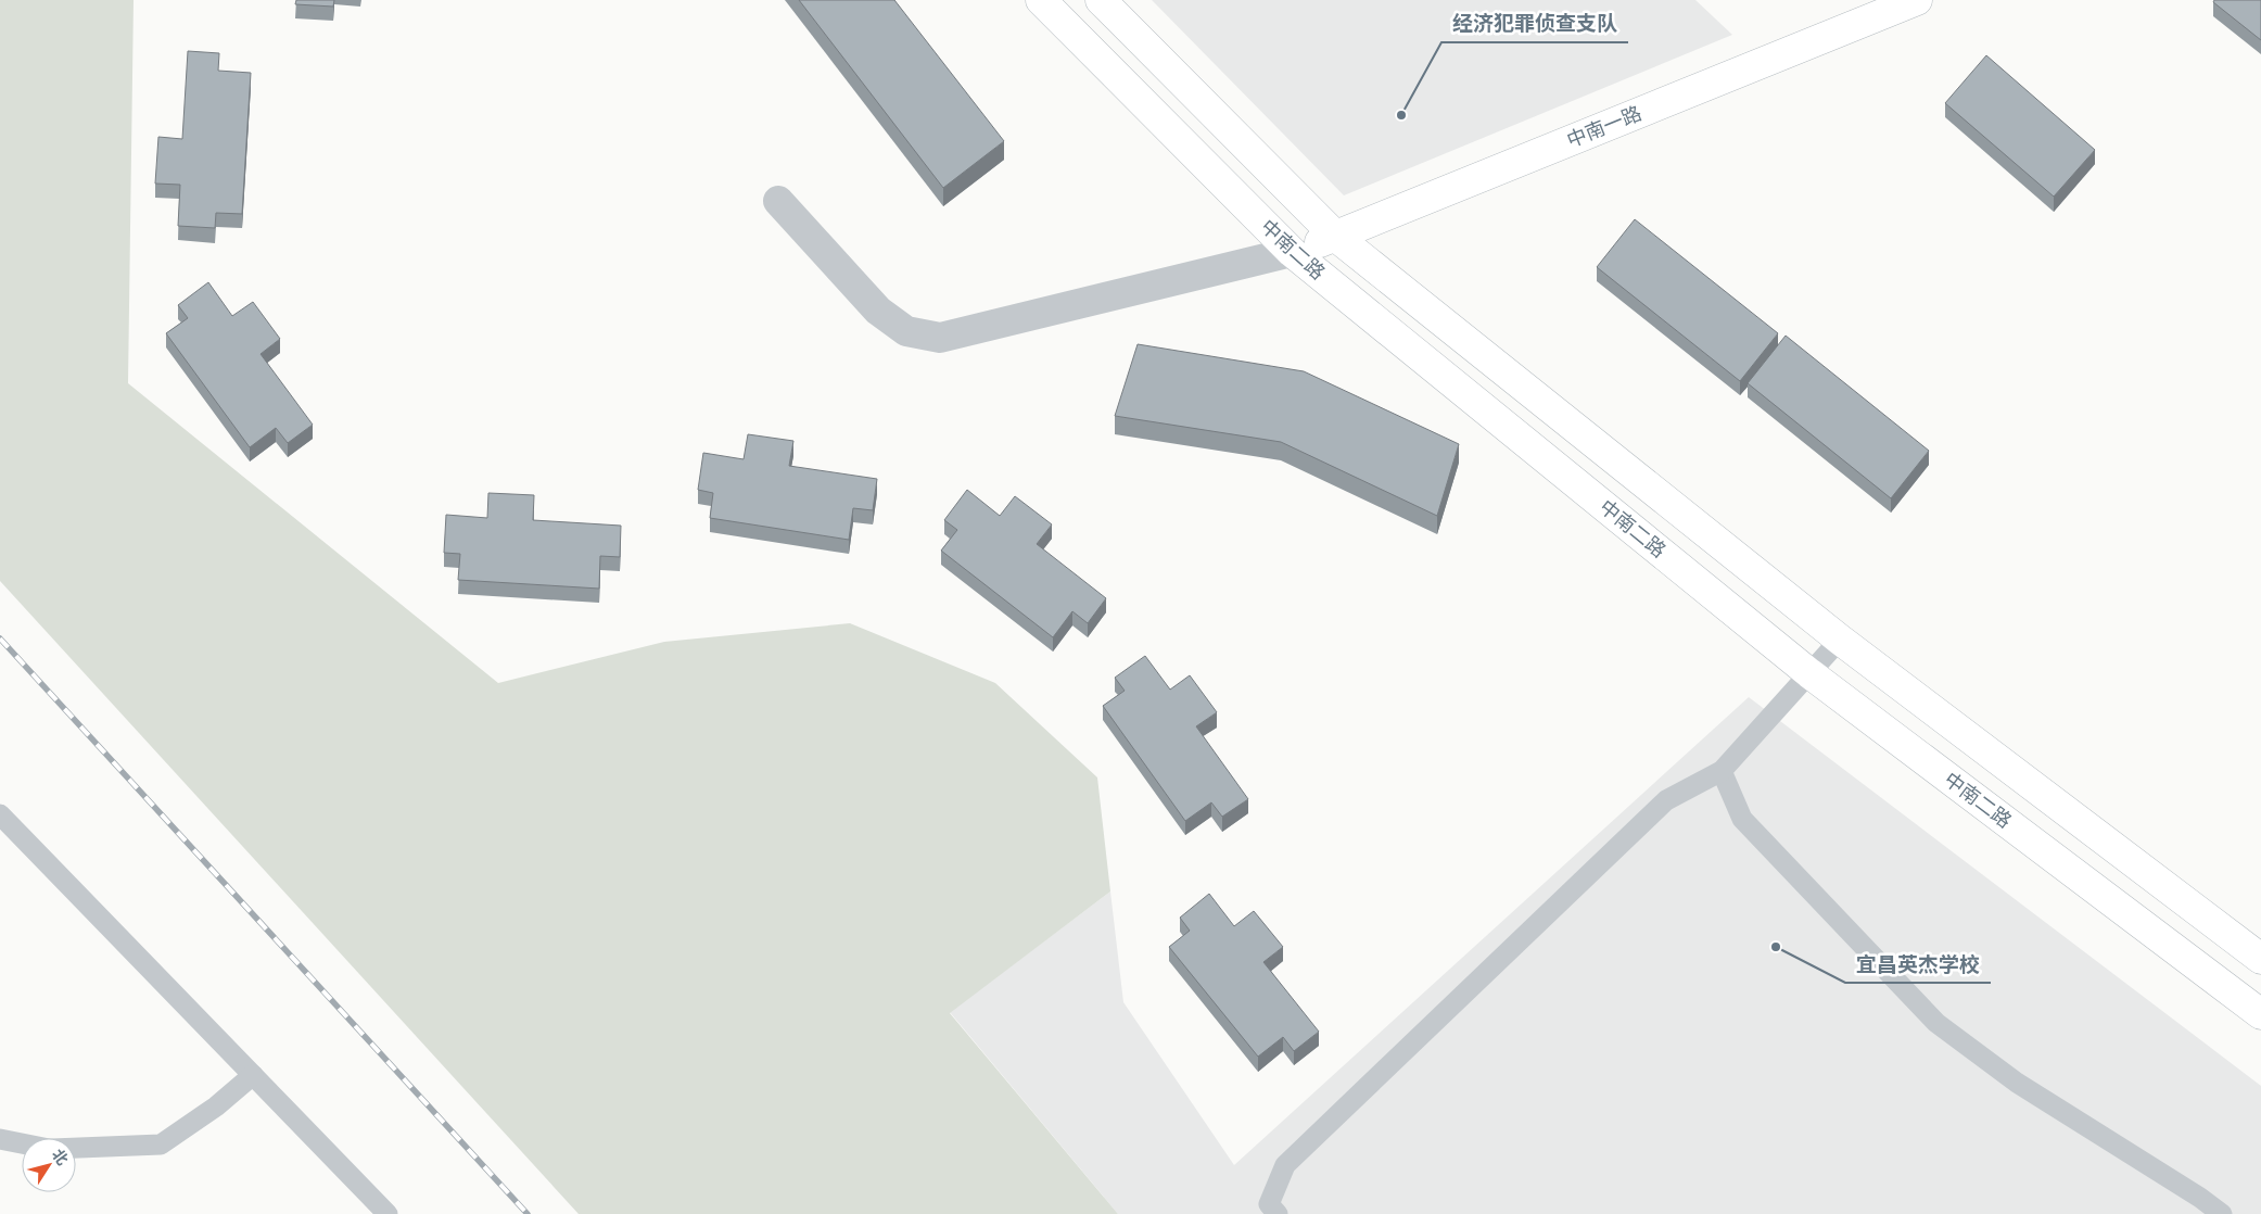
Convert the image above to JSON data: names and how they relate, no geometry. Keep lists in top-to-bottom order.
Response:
{
  "streets": {
    "main road": ["中南一路", "中南二路"]
  },
  "crossings": [
    ["中南一路", "中南二路"]
  ],
  "places": ["经济犯罪侦查支队", "宜昌英杰学校"],
  "north": "top right"
}
